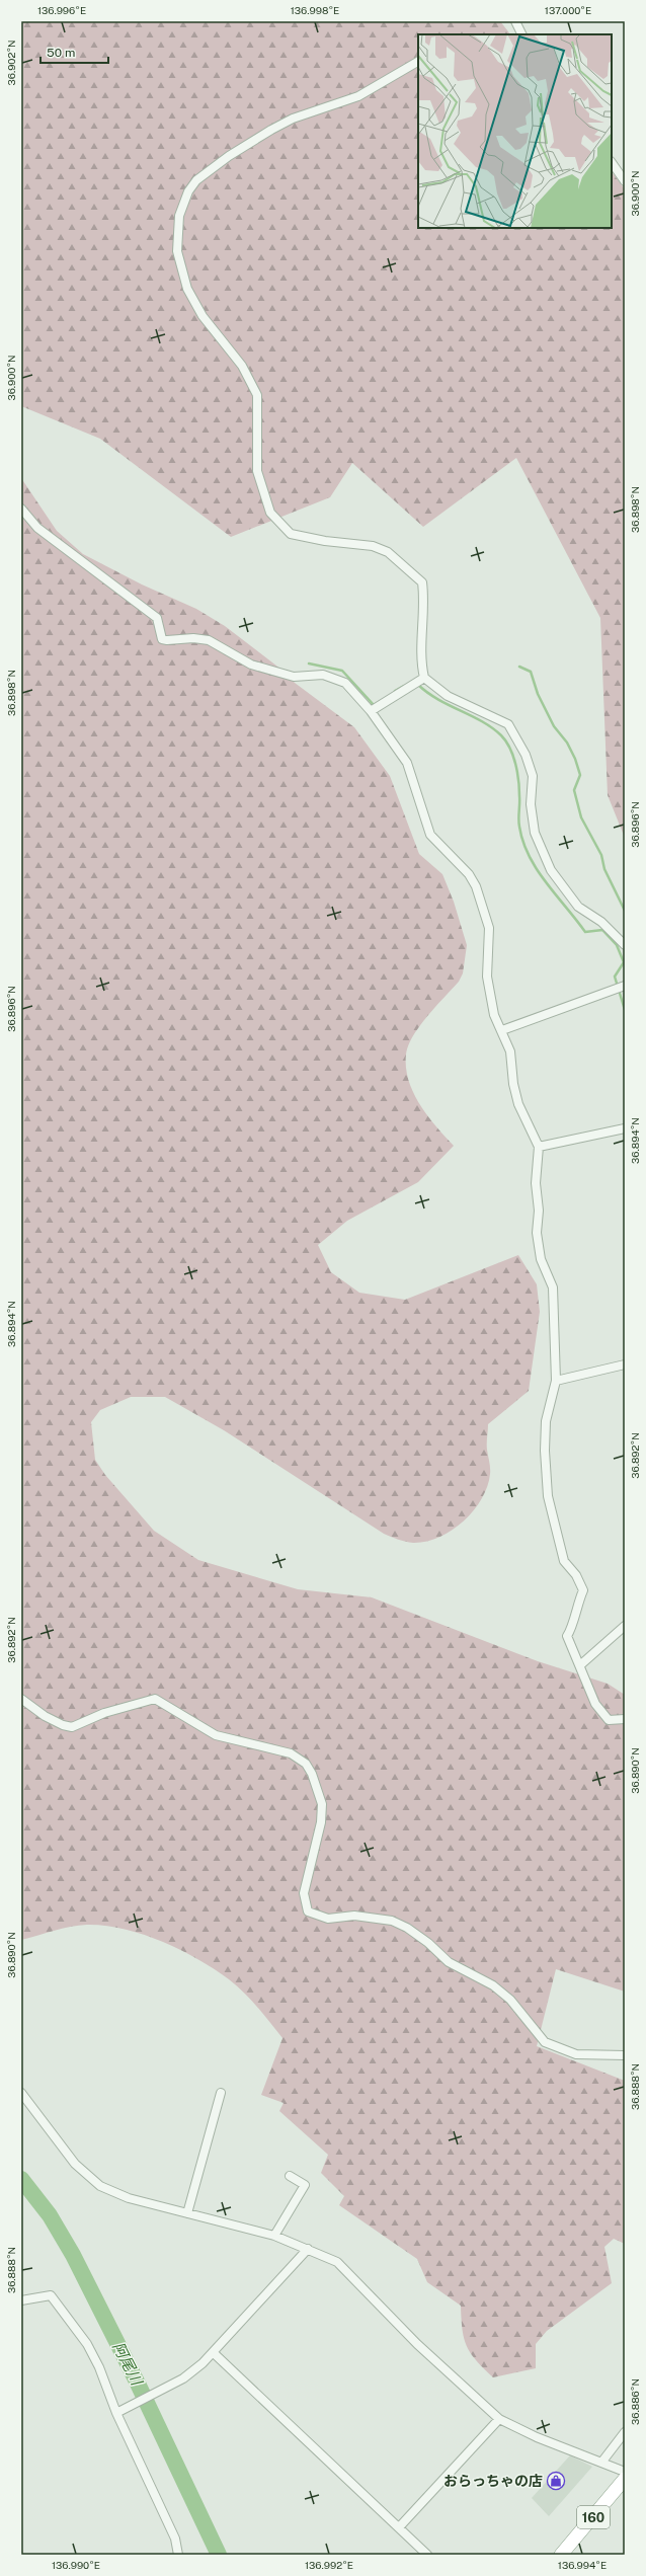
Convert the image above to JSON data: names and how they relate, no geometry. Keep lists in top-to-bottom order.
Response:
{
  "streets": {
    "highway": ["160"]
  },
  "water": ["阿尾川"],
  "places": {
    "shop": ["おらっちゃの店"]
  },
  "scale_bar": "50 m",
  "coordinates": [
    "136.996°E",
    "136.998°E",
    "137.000°E",
    "36.902°N",
    "36.900°N",
    "36.898°N",
    "36.896°N",
    "36.894°N",
    "36.892°N",
    "36.890°N",
    "36.888°N",
    "36.886°N",
    "136.990°E",
    "136.992°E",
    "136.994°E"
  ]
}
